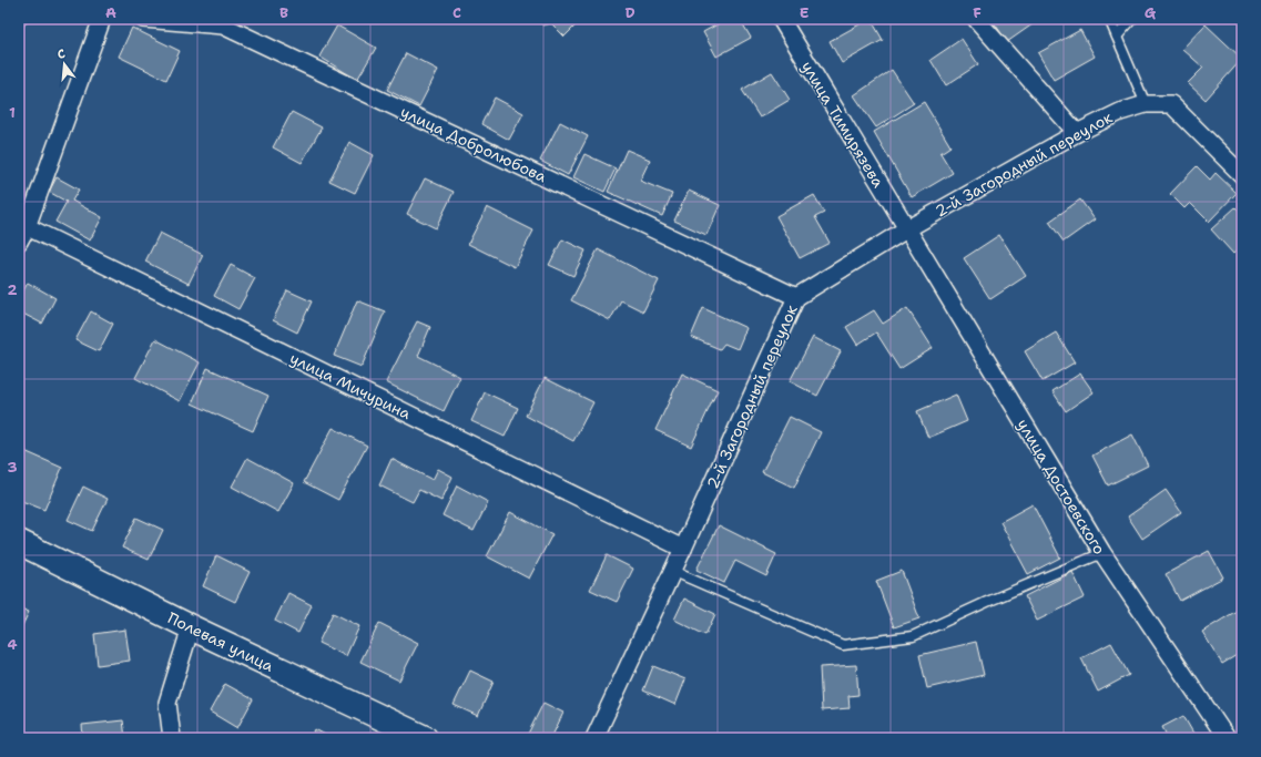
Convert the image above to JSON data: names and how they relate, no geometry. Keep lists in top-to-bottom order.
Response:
{
  "streets": {
    "main road": ["Полевая улица"],
    "street": [
      "улица Тимирязева",
      "улица Добролюбова",
      "2-й Загородный переулок",
      "улица Мичурина",
      "улица Достоевского"
    ]
  },
  "crossings": [
    ["улица Тимирязева", "2-й Загородный переулок"],
    ["улица Тимирязева", "улица Достоевского"],
    ["улица Добролюбова", "2-й Загородный переулок"],
    ["2-й Загородный переулок", "улица Мичурина"],
    ["2-й Загородный переулок", "улица Достоевского"]
  ],
  "north": "top",
  "grid": {
    "columns": [
      "A",
      "B",
      "C",
      "D",
      "E",
      "F",
      "G"
    ],
    "rows": [
      "1",
      "2",
      "3",
      "4"
    ]
  }
}
